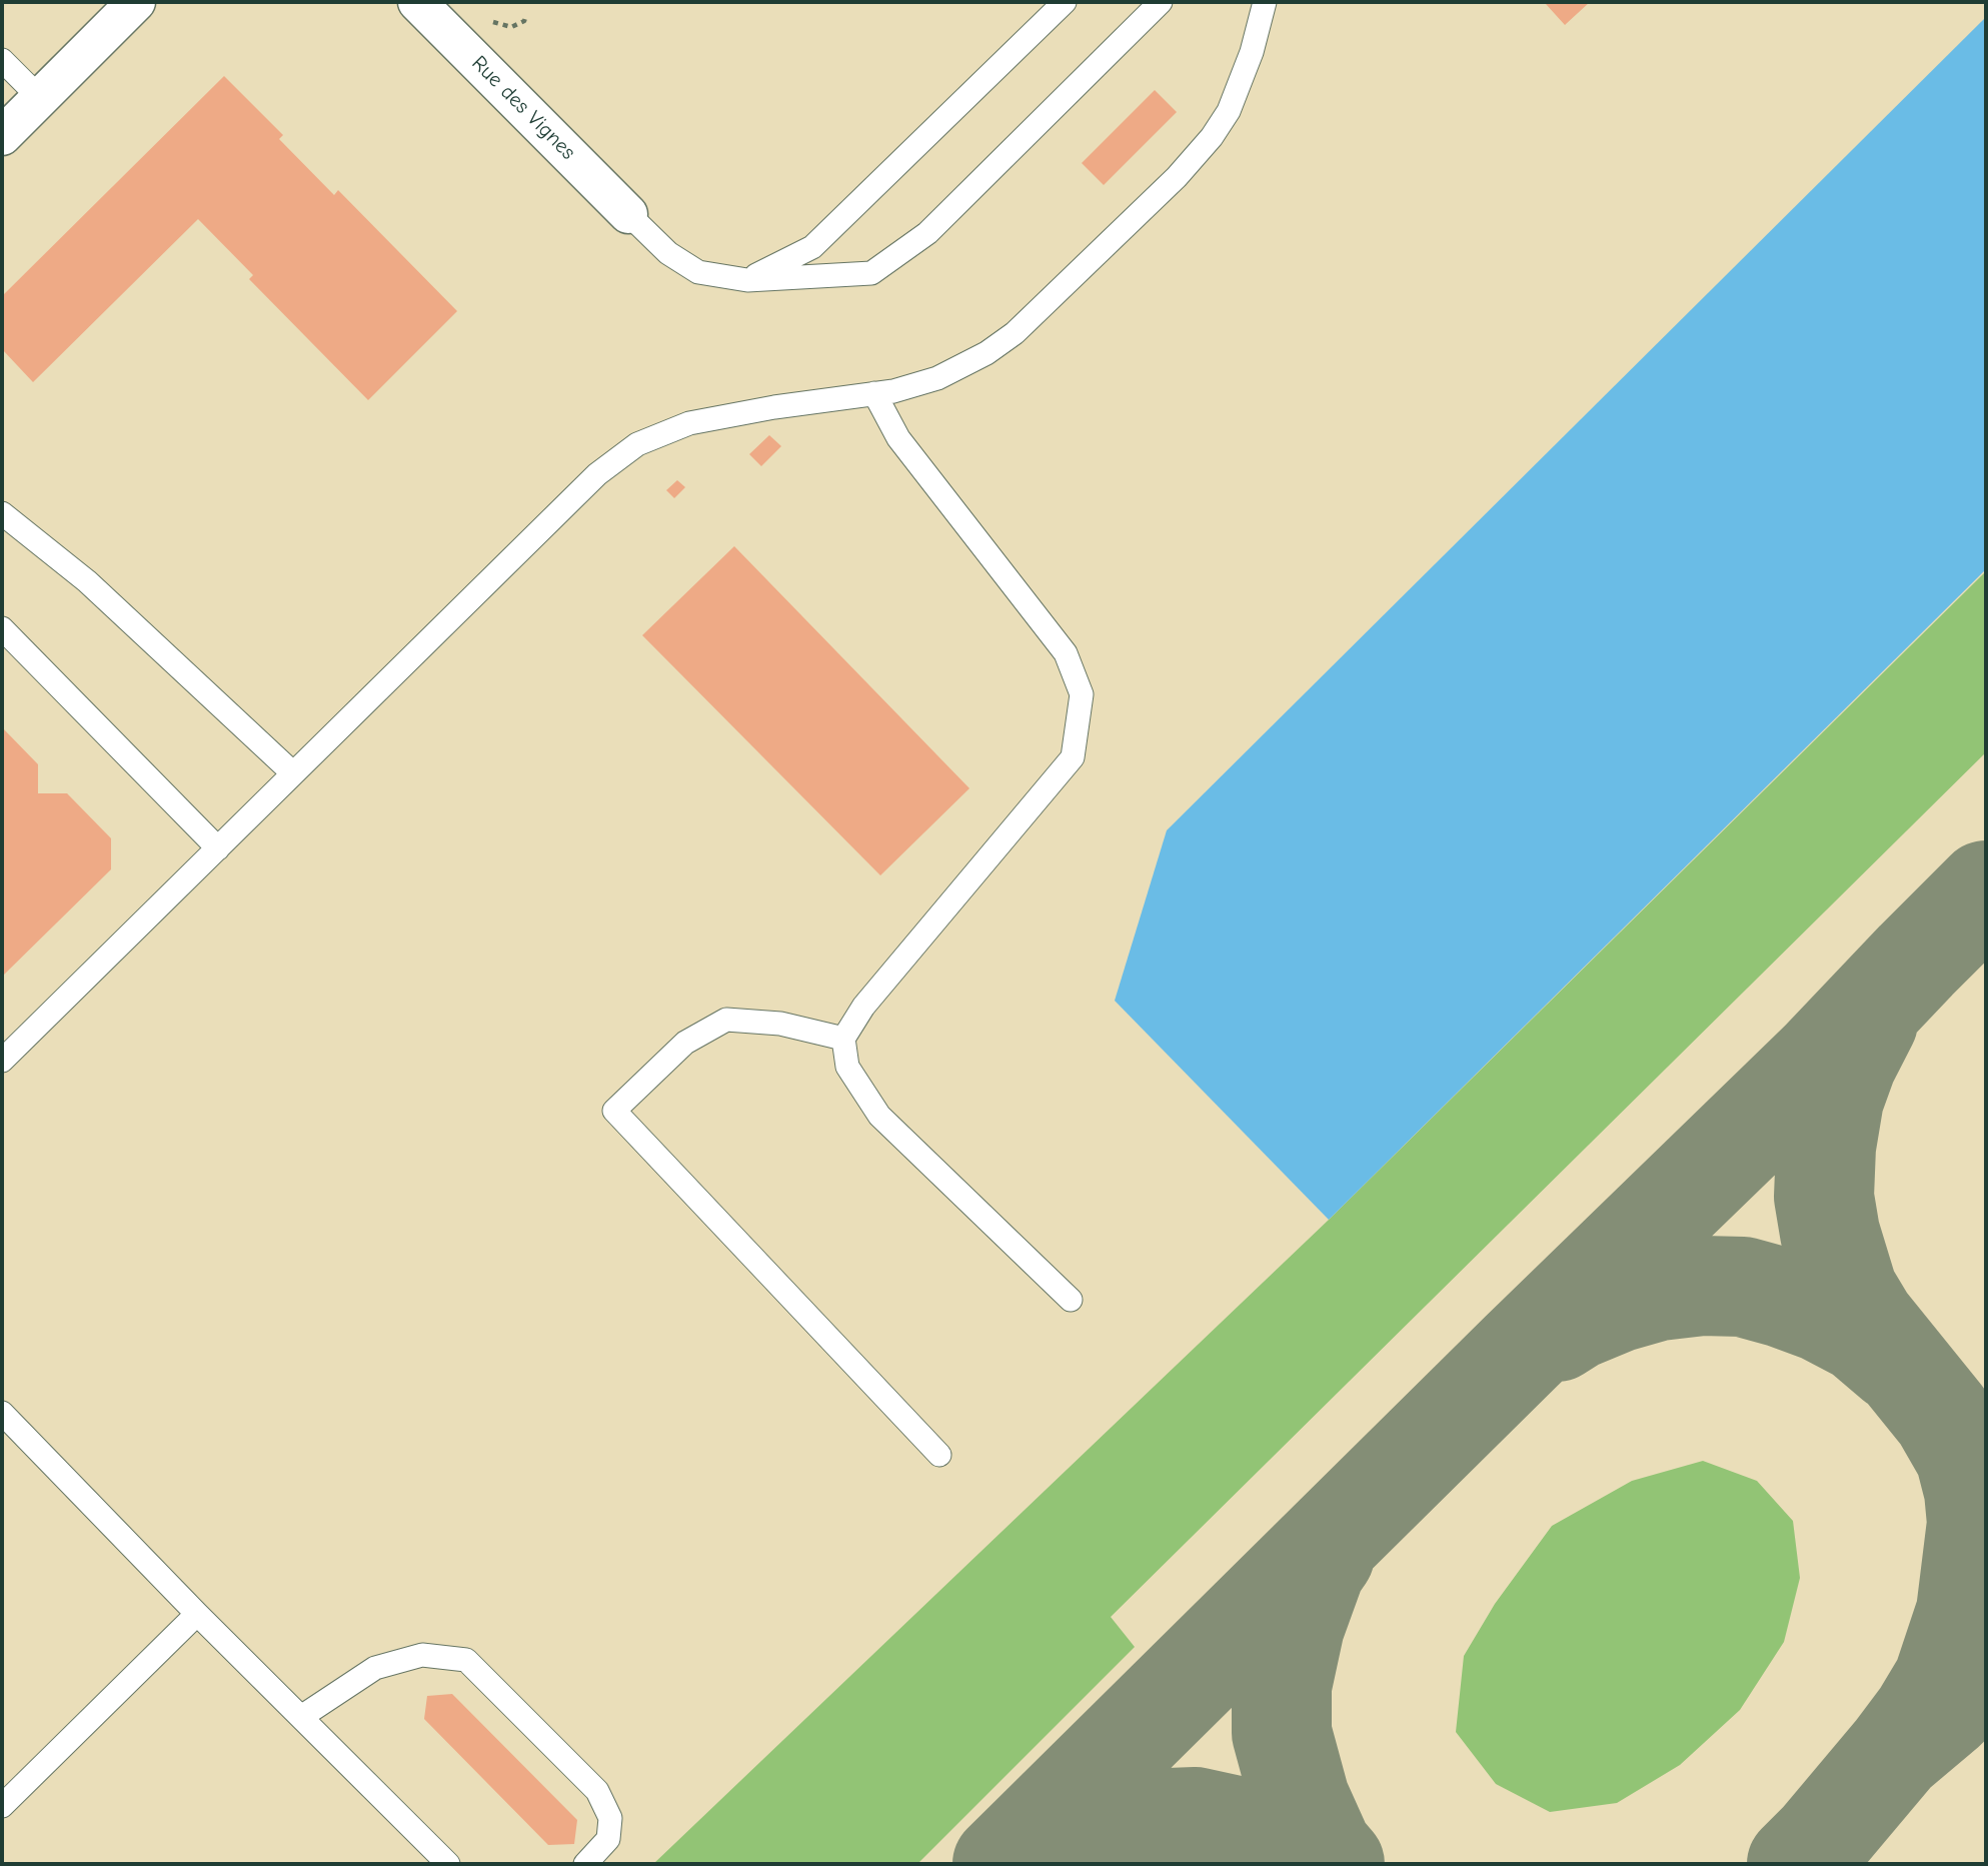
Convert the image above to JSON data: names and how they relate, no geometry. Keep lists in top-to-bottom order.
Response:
{
  "streets": {
    "street": ["Rue des Vignes"]
  }
}
